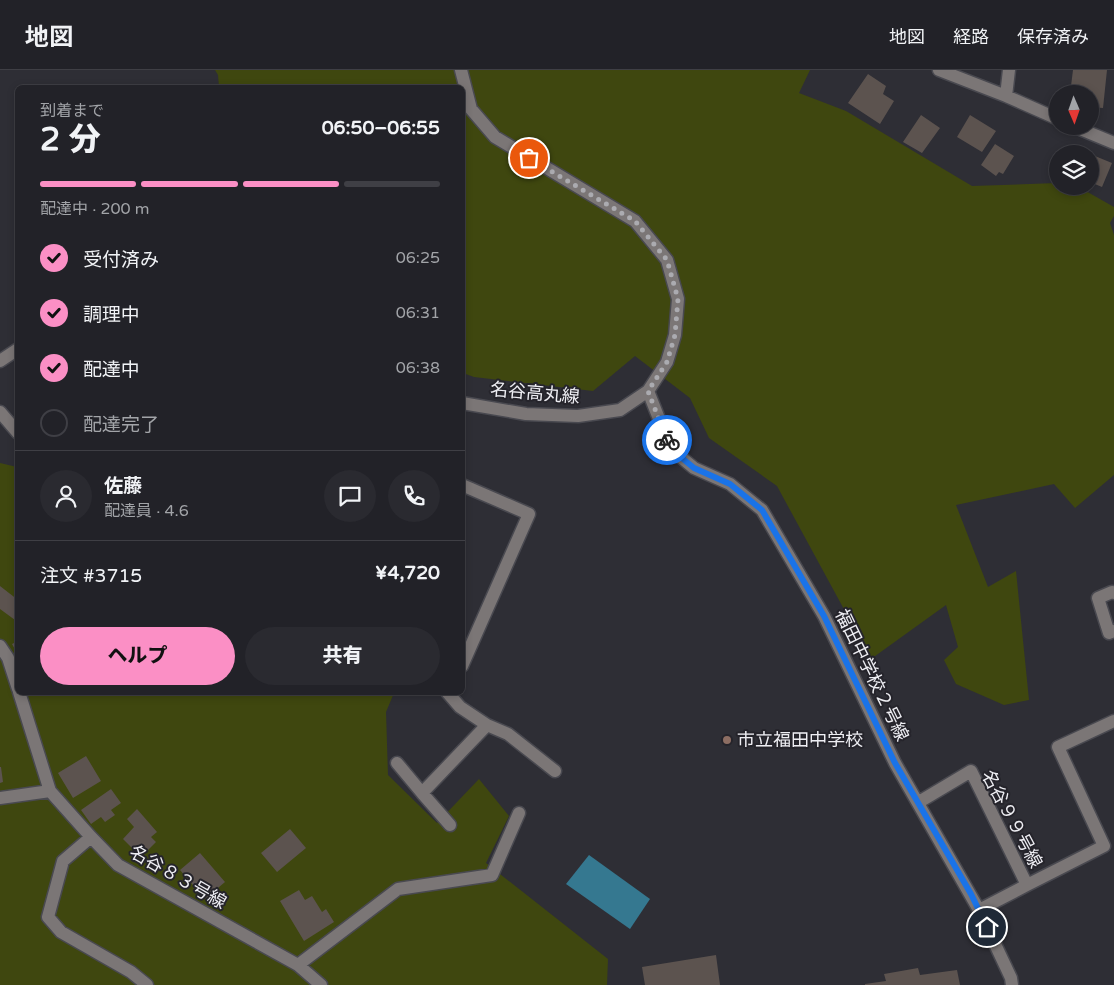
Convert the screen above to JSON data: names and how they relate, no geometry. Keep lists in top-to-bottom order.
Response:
{
  "streets": {
    "street": [
      "名谷高丸線",
      "福田中学校２号線",
      "名谷９９号線",
      "名谷８３号線"
    ]
  },
  "crossings": [
    ["名谷高丸線", "福田中学校２号線"],
    ["福田中学校２号線", "名谷９９号線"]
  ],
  "places": ["市立福田中学校"],
  "north": "bottom",
  "page": {
    "header": "地図",
    "nav": ["地図", "経路", "保存済み"],
    "heading": ["2 分", "到着まで", "06:50–06:55"],
    "panel": [
      "佐藤",
      "配達員 · 4.6",
      "注文 #3715",
      "¥4,720"
    ],
    "bar": "配達中 · 200 m",
    "list": [
      ["受付済み", "06:25"],
      ["調理中", "06:31"],
      ["配達中", "06:38"],
      "配達完了"
    ],
    "buttons": ["ヘルプ", "共有"]
  }
}
